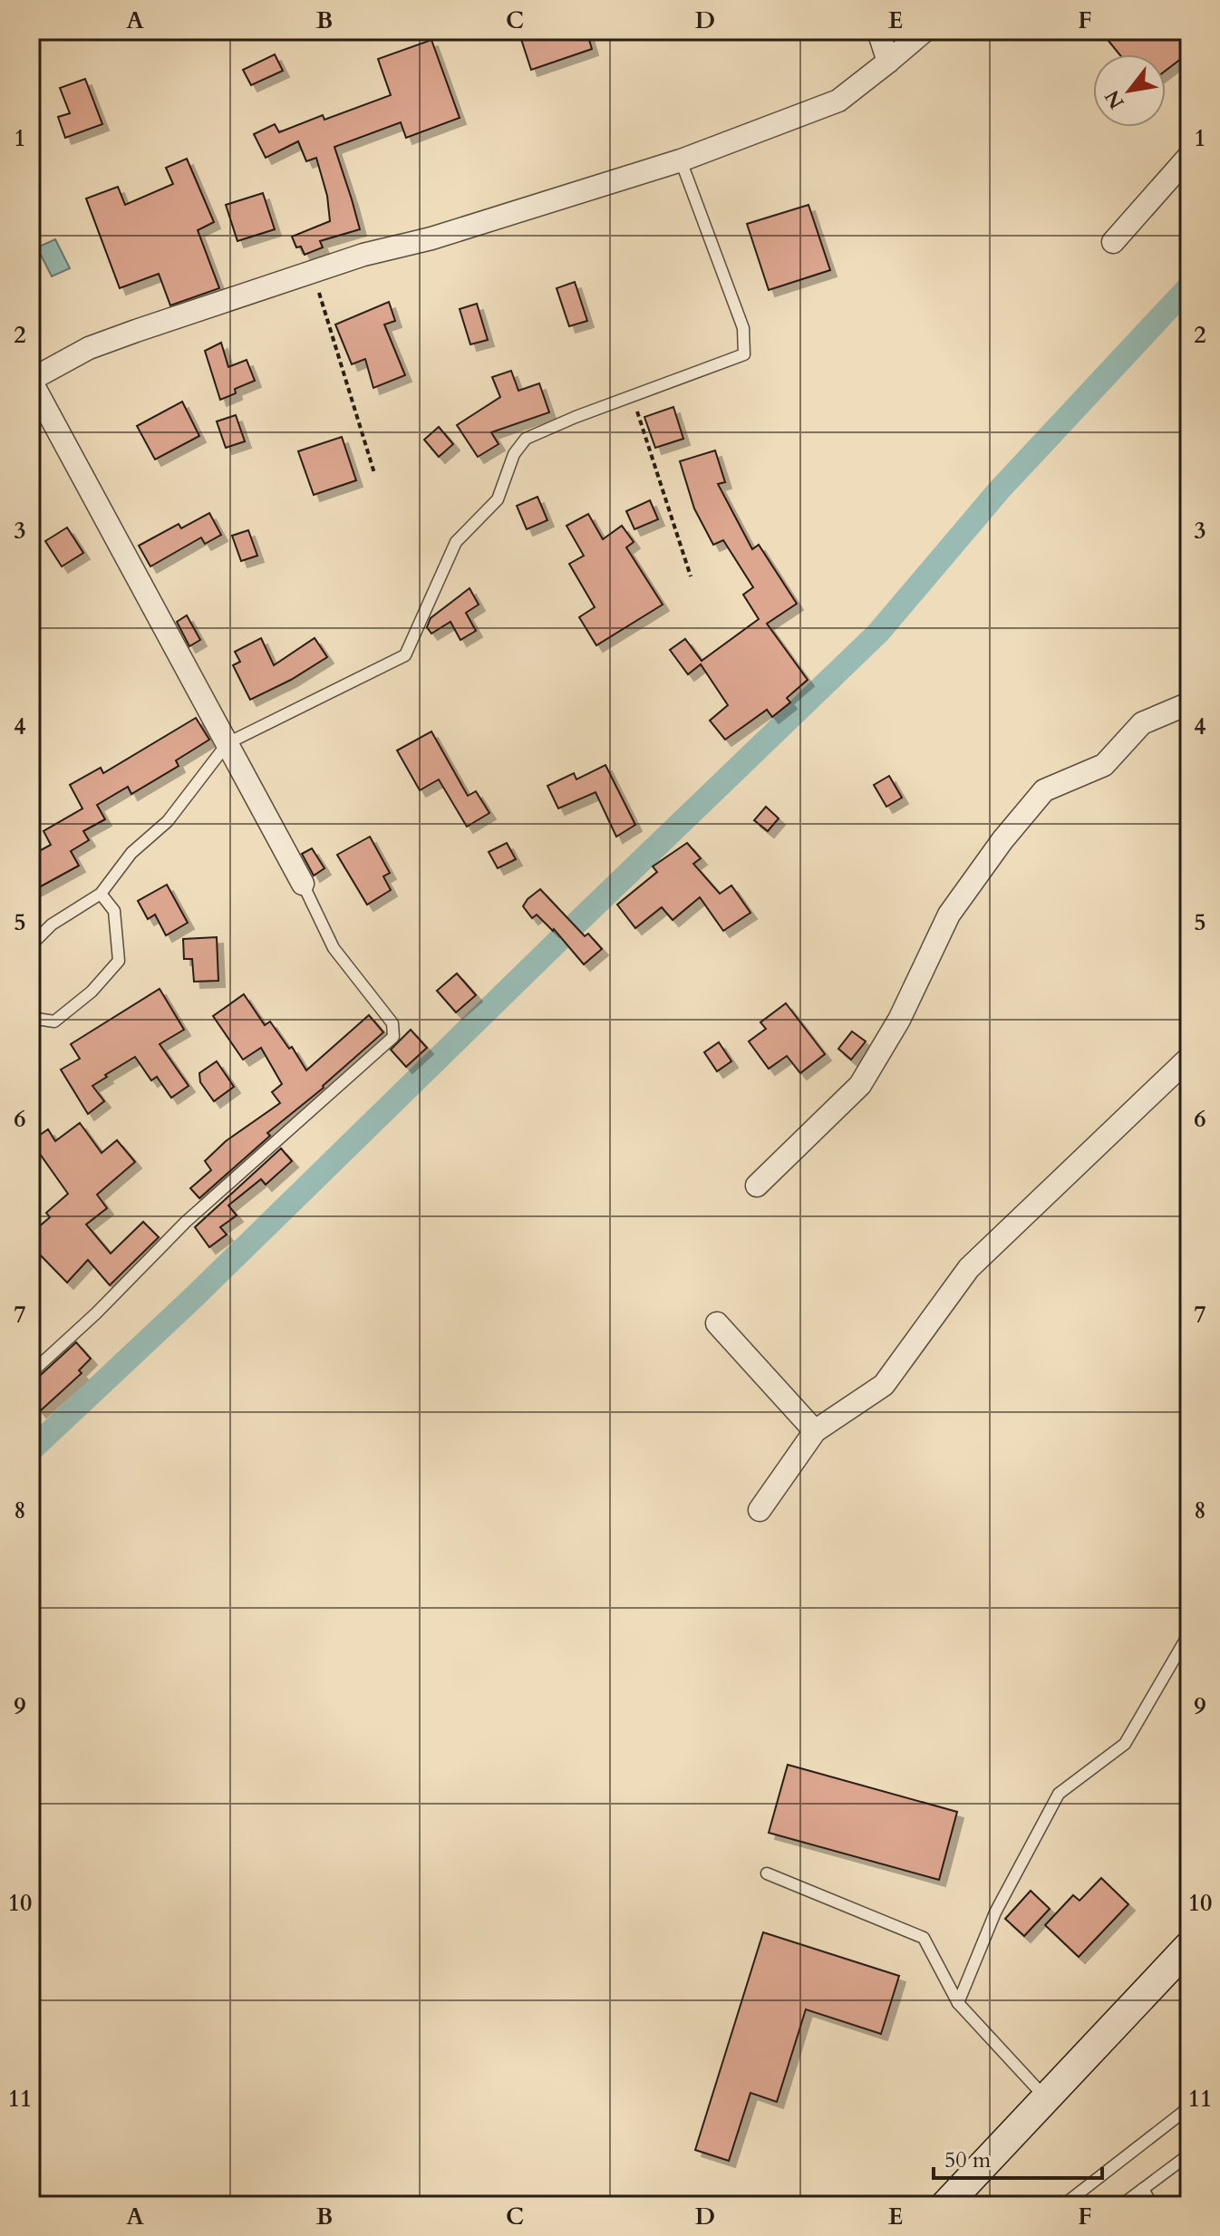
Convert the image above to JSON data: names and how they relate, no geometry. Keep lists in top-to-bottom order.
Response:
{
  "scale_bar": "50 m",
  "north": "bottom left",
  "grid": {
    "columns": [
      "A",
      "B",
      "C",
      "D",
      "E",
      "F"
    ],
    "rows": [
      "1",
      "2",
      "3",
      "4",
      "5",
      "6",
      "7",
      "8",
      "9",
      "10",
      "11"
    ]
  }
}
